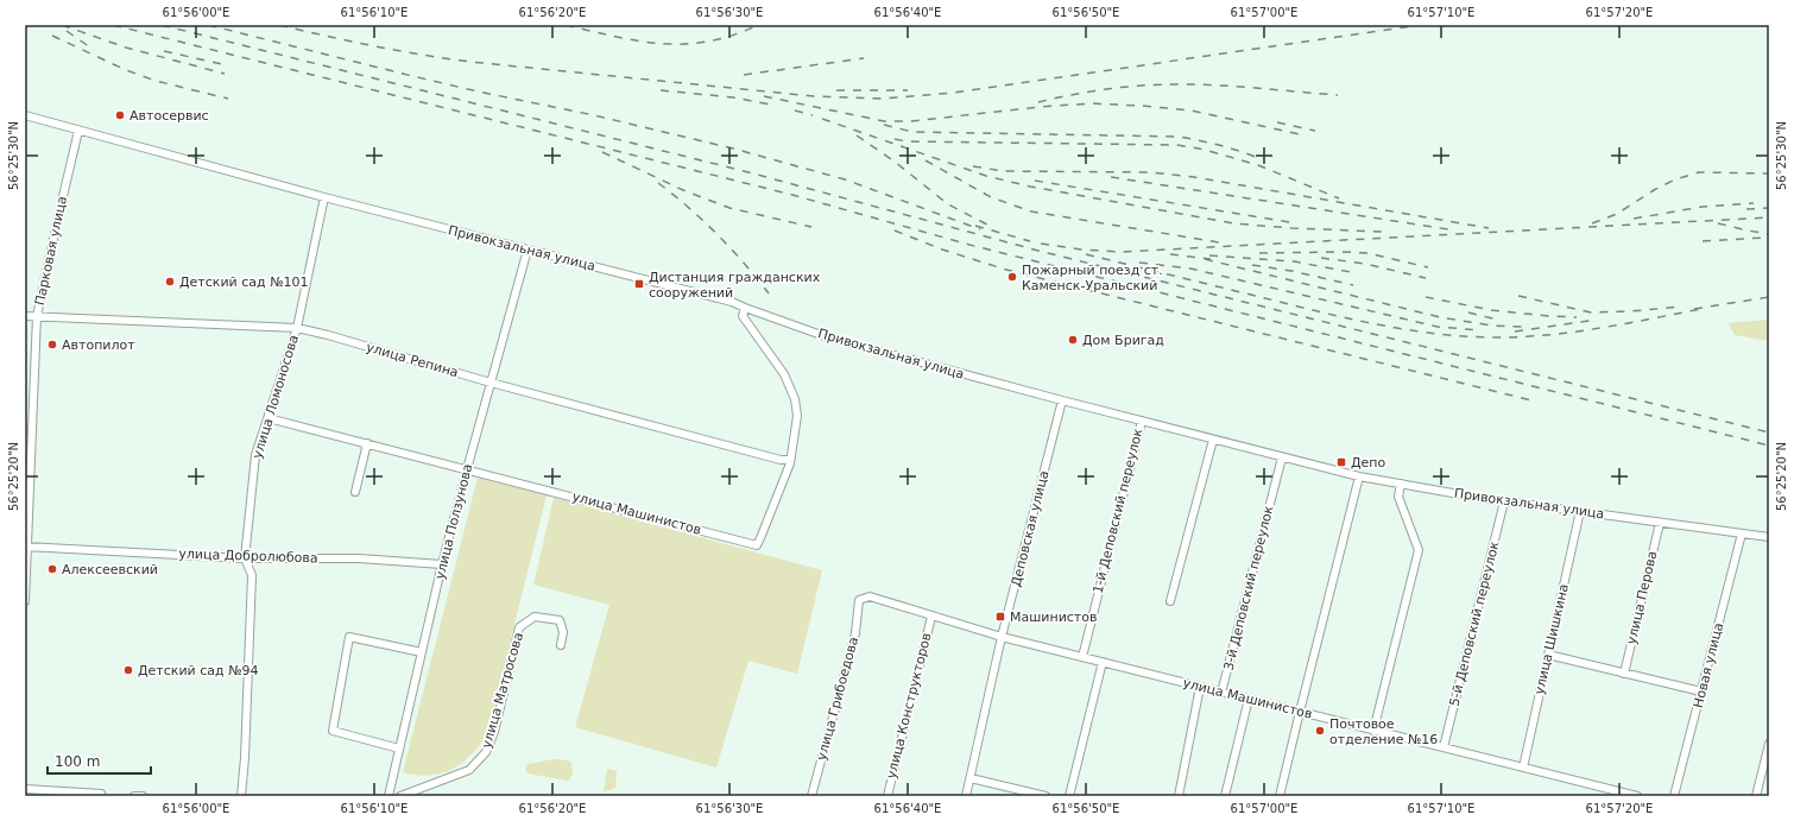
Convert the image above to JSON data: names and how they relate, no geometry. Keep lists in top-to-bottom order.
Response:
{
  "streets": {
    "street": [
      "Привокзальная улица",
      "Парковая улица",
      "улица Репина",
      "улица Ломоносова",
      "1-й Деповский переулок",
      "улица Машинистов",
      "улица Ползунова",
      "Деповская улица",
      "улица Добролюбова",
      "3-й Деповский переулок",
      "улица Перова",
      "5-й Деповский переулок",
      "улица Шишкина",
      "Новая улица",
      "улица Матросова",
      "улица Грибоедова",
      "улица Конструкторов"
    ]
  },
  "crossings": [
    ["Привокзальная улица", "Парковая улица"],
    ["Привокзальная улица", "улица Ломоносова"],
    ["Привокзальная улица", "1-й Деповский переулок"],
    ["Привокзальная улица", "улица Ползунова"],
    ["Привокзальная улица", "Деповская улица"],
    ["Привокзальная улица", "3-й Деповский переулок"],
    ["Привокзальная улица", "улица Перова"],
    ["Привокзальная улица", "5-й Деповский переулок"],
    ["Привокзальная улица", "улица Шишкина"],
    ["Привокзальная улица", "Новая улица"],
    ["Парковая улица", "улица Репина"],
    ["Парковая улица", "улица Добролюбова"],
    ["улица Репина", "улица Ломоносова"],
    ["улица Репина", "улица Машинистов"],
    ["улица Репина", "улица Ползунова"],
    ["улица Ломоносова", "улица Машинистов"],
    ["улица Ломоносова", "улица Добролюбова"],
    ["1-й Деповский переулок", "улица Машинистов"],
    ["улица Машинистов", "улица Ползунова"],
    ["улица Машинистов", "Деповская улица"],
    ["улица Машинистов", "3-й Деповский переулок"],
    ["улица Машинистов", "5-й Деповский переулок"],
    ["улица Машинистов", "улица Шишкина"],
    ["улица Машинистов", "улица Грибоедова"],
    ["улица Машинистов", "улица Конструкторов"],
    ["улица Ползунова", "улица Добролюбова"]
  ],
  "places": {
    "other": [
      "Автосервис",
      "Пожарный поезд ст. Каменск-Уральский",
      "Детский сад №101",
      "Дом Бригад",
      "Автопилот",
      "Алексеевский",
      "Детский сад №94",
      "Почтовое отделение №16"
    ],
    "transit": ["Дистанция гражданских сооружений", "Депо", "Машинистов"]
  },
  "scale_bar": "100 m",
  "coordinates": [
    "61°56'00\"E",
    "61°56'10\"E",
    "61°56'20\"E",
    "61°56'30\"E",
    "61°56'40\"E",
    "61°56'50\"E",
    "61°57'00\"E",
    "61°57'10\"E",
    "61°57'20\"E",
    "56°25'30\"N",
    "56°25'20\"N"
  ]
}
